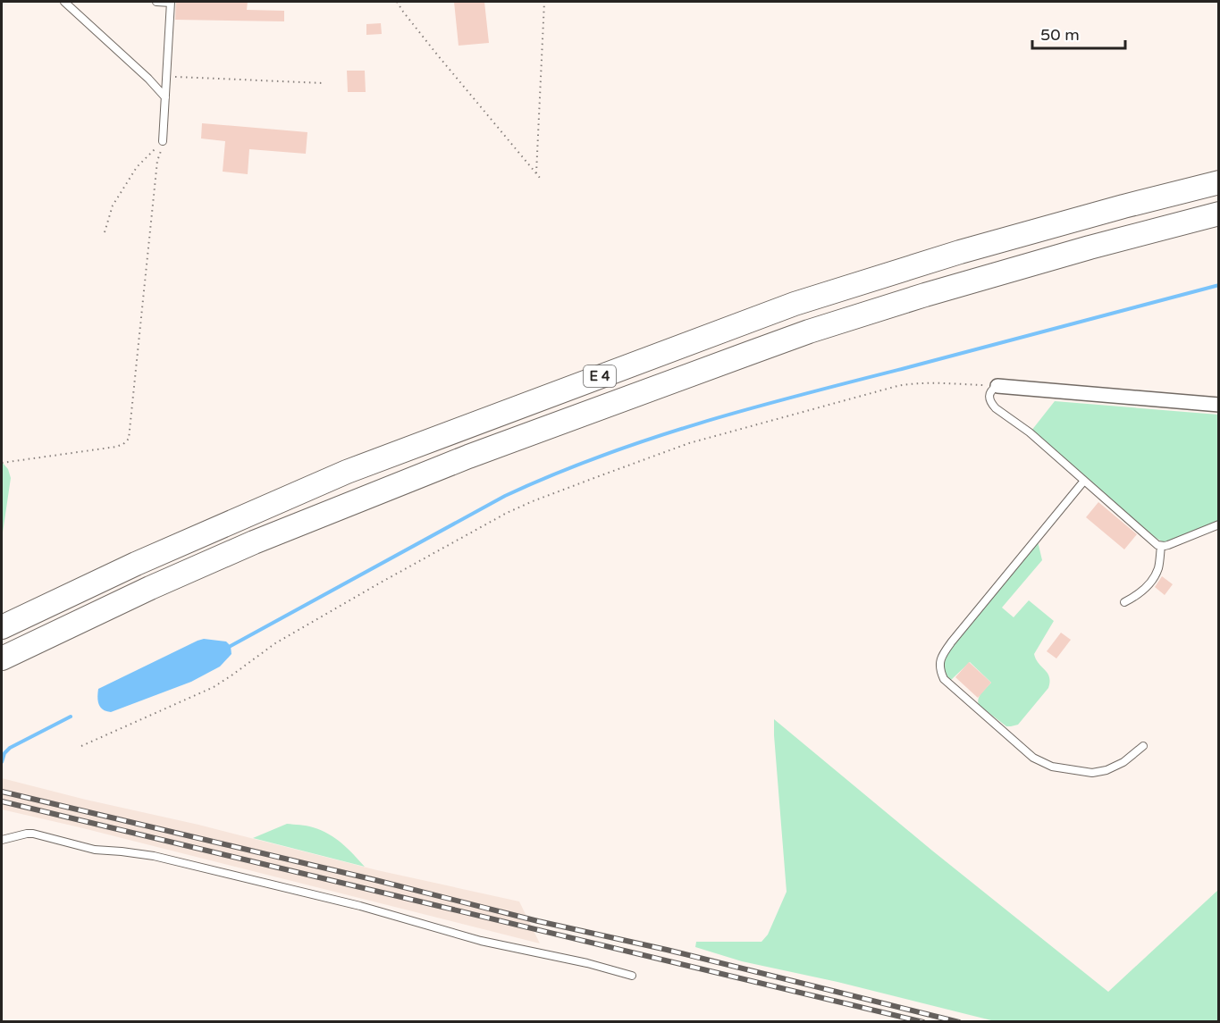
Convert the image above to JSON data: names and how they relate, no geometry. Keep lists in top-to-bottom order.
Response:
{
  "streets": {
    "highway": ["E 4"]
  },
  "scale_bar": "50 m"
}
